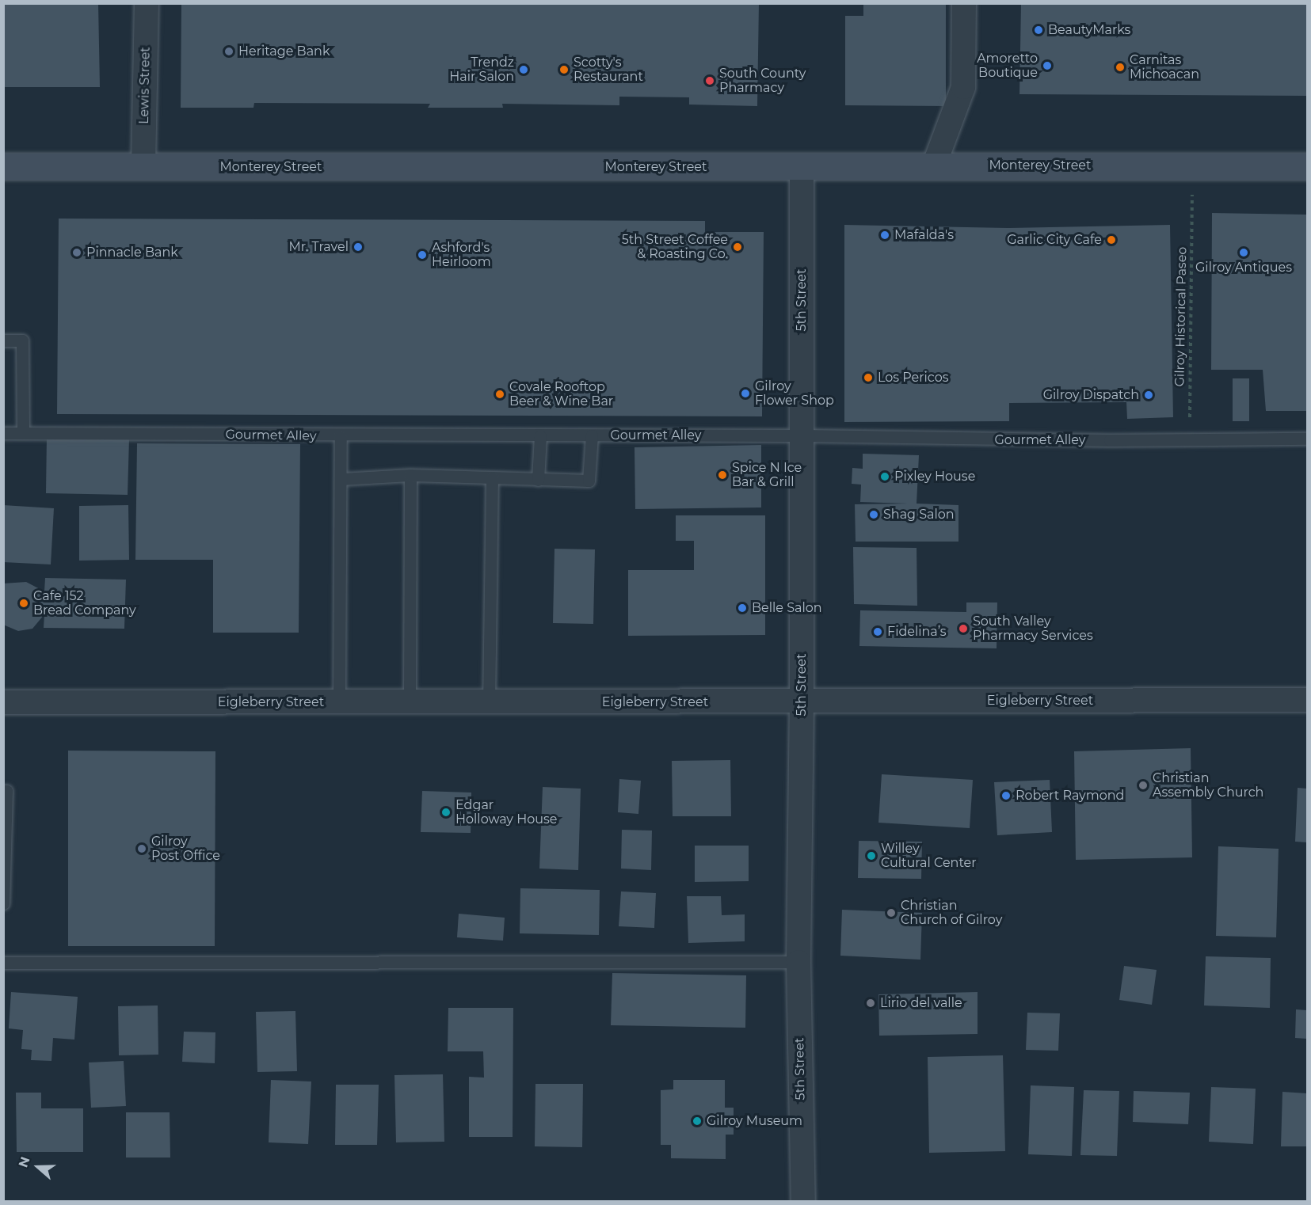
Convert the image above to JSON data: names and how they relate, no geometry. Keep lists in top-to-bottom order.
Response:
{
  "streets": {
    "main road": ["Monterey Street"],
    "street": ["Lewis Street", "5th Street", "Eigleberry Street"],
    "lane": ["Gourmet Alley"],
    "path": ["Gilroy Historical Paseo"]
  },
  "crossings": [
    ["Lewis Street", "Monterey Street"],
    ["Monterey Street", "5th Street"],
    ["5th Street", "Gourmet Alley"],
    ["5th Street", "Eigleberry Street"],
    ["Gilroy Historical Paseo", "Gourmet Alley"]
  ],
  "places": [
    "BeautyMarks",
    "Heritage Bank",
    "Amoretto Boutique",
    "Carnitas Michoacan",
    "Trendz Hair Salon",
    "Scotty's Restaurant",
    "South County Pharmacy",
    "Mafalda's",
    "Garlic City Cafe",
    "Mr. Travel",
    "5th Street Coffee & Roasting Co.",
    "Pinnacle Bank",
    "Gilroy Antiques",
    "Ashford's Heirloom",
    "Los Pericos",
    "Gilroy Flower Shop",
    "Covale Rooftop Beer & Wine Bar",
    "Gilroy Dispatch",
    "Spice N Ice Bar & Grill",
    "Pixley House",
    "Shag Salon",
    "Cafe 152 Bread Company",
    "Belle Salon",
    "South Valley Pharmacy Services",
    "Fidelina’s",
    "Christian Assembly Church",
    "Robert Raymond",
    "Edgar Holloway House",
    "Gilroy Post Office",
    "Willey Cultural Center",
    "Christian Church of Gilroy",
    "Lirio del valle",
    "Gilroy Museum"
  ],
  "north": "left"
}
